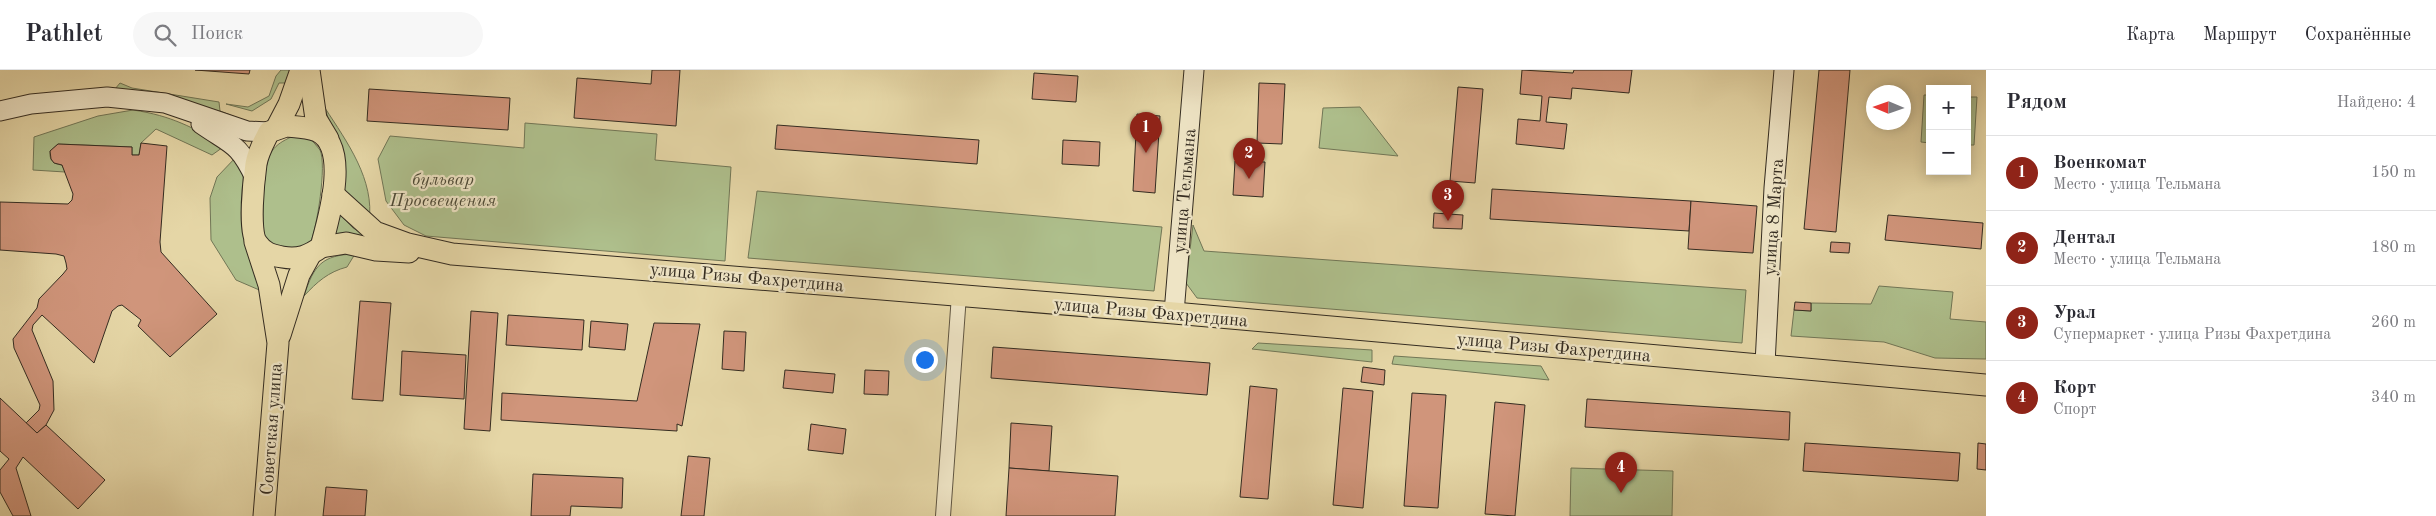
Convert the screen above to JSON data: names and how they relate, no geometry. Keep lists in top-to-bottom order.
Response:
{
  "streets": {
    "main road": ["улица Ризы Фахретдина", "Советская улица"],
    "street": ["улица Тельмана", "улица 8 Марта"]
  },
  "crossings": [
    ["улица Тельмана", "улица Ризы Фахретдина"],
    ["улица 8 Марта", "улица Ризы Фахретдина"]
  ],
  "parks": ["бульвар Просвещения"],
  "north": "left",
  "page": {
    "header": "Pathlet",
    "search": "Поиск",
    "nav": ["Карта", "Маршрут", "Сохранённые"],
    "heading": ["Рядом", "Найдено: 4"],
    "map_buttons": ["+", "−"],
    "pins": [
      "1",
      "2",
      "3",
      "4"
    ],
    "list": [
      {
        "mark": "1",
        "name": "Военкомат",
        "note": "Место · улица Тельмана",
        "value": "150 m"
      },
      {
        "mark": "2",
        "name": "Дентал",
        "note": "Место · улица Тельмана",
        "value": "180 m"
      },
      {
        "mark": "3",
        "name": "Урал",
        "note": "Супермаркет · улица Ризы Фахретдина",
        "value": "260 m"
      },
      {
        "mark": "4",
        "name": "Корт",
        "note": "Спорт",
        "value": "340 m"
      }
    ]
  }
}
